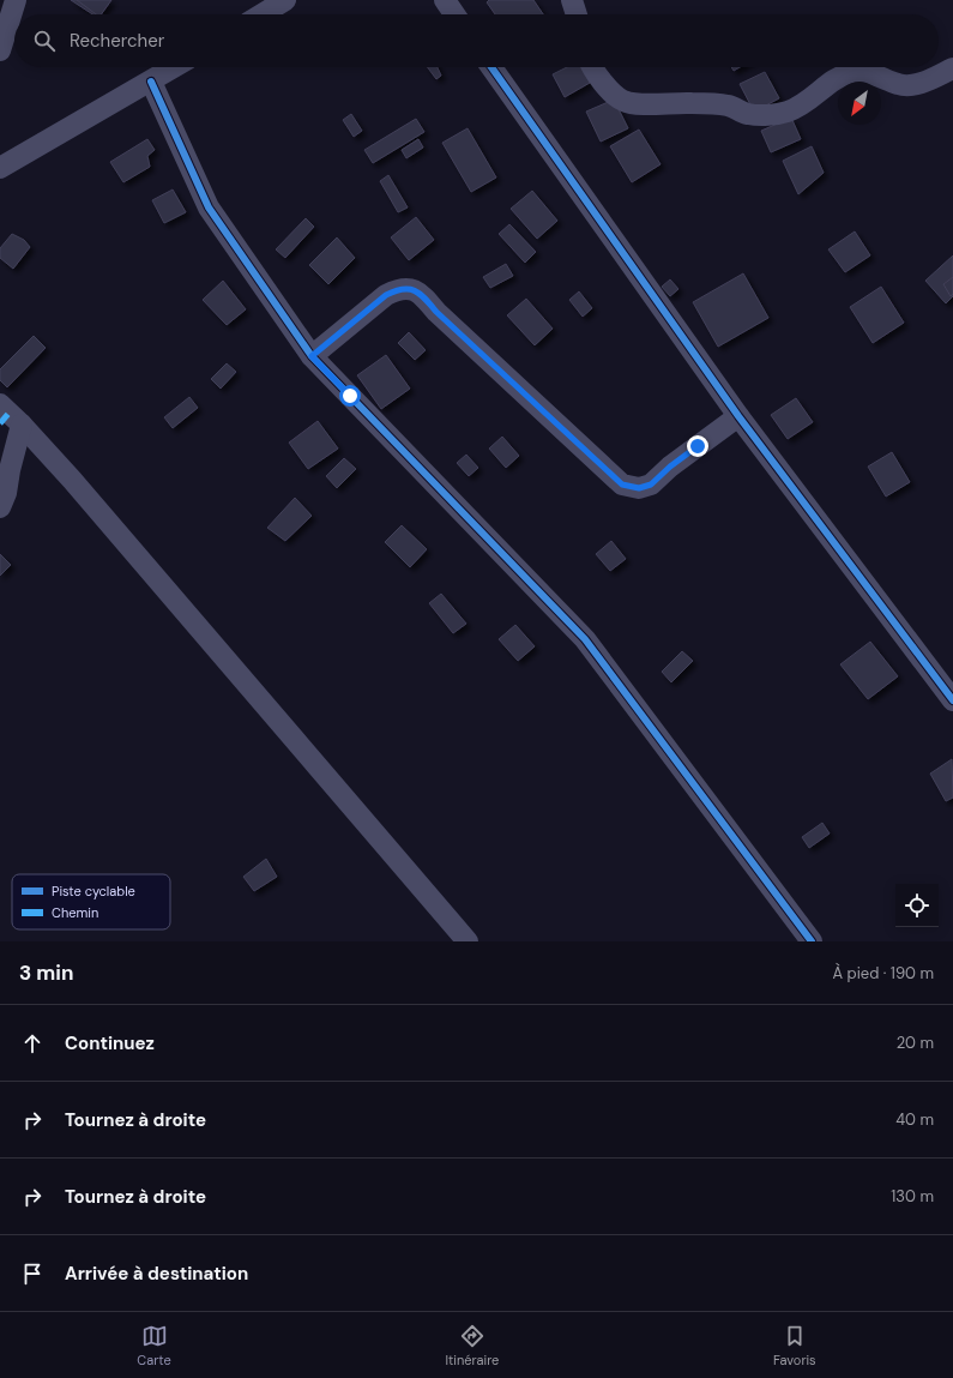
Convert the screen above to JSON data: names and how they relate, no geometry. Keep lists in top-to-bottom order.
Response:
{
  "legend": ["Piste cyclable", "Chemin"],
  "north": "bottom left",
  "page": {
    "search": "Rechercher",
    "heading": ["3 min", "À pied · 190 m"],
    "list": [
      ["Continuez", "20 m"],
      ["Tournez à droite", "40 m"],
      ["Tournez à droite", "130 m"],
      "Arrivée à destination"
    ],
    "nav": ["Carte", "Itinéraire", "Favoris"]
  }
}
